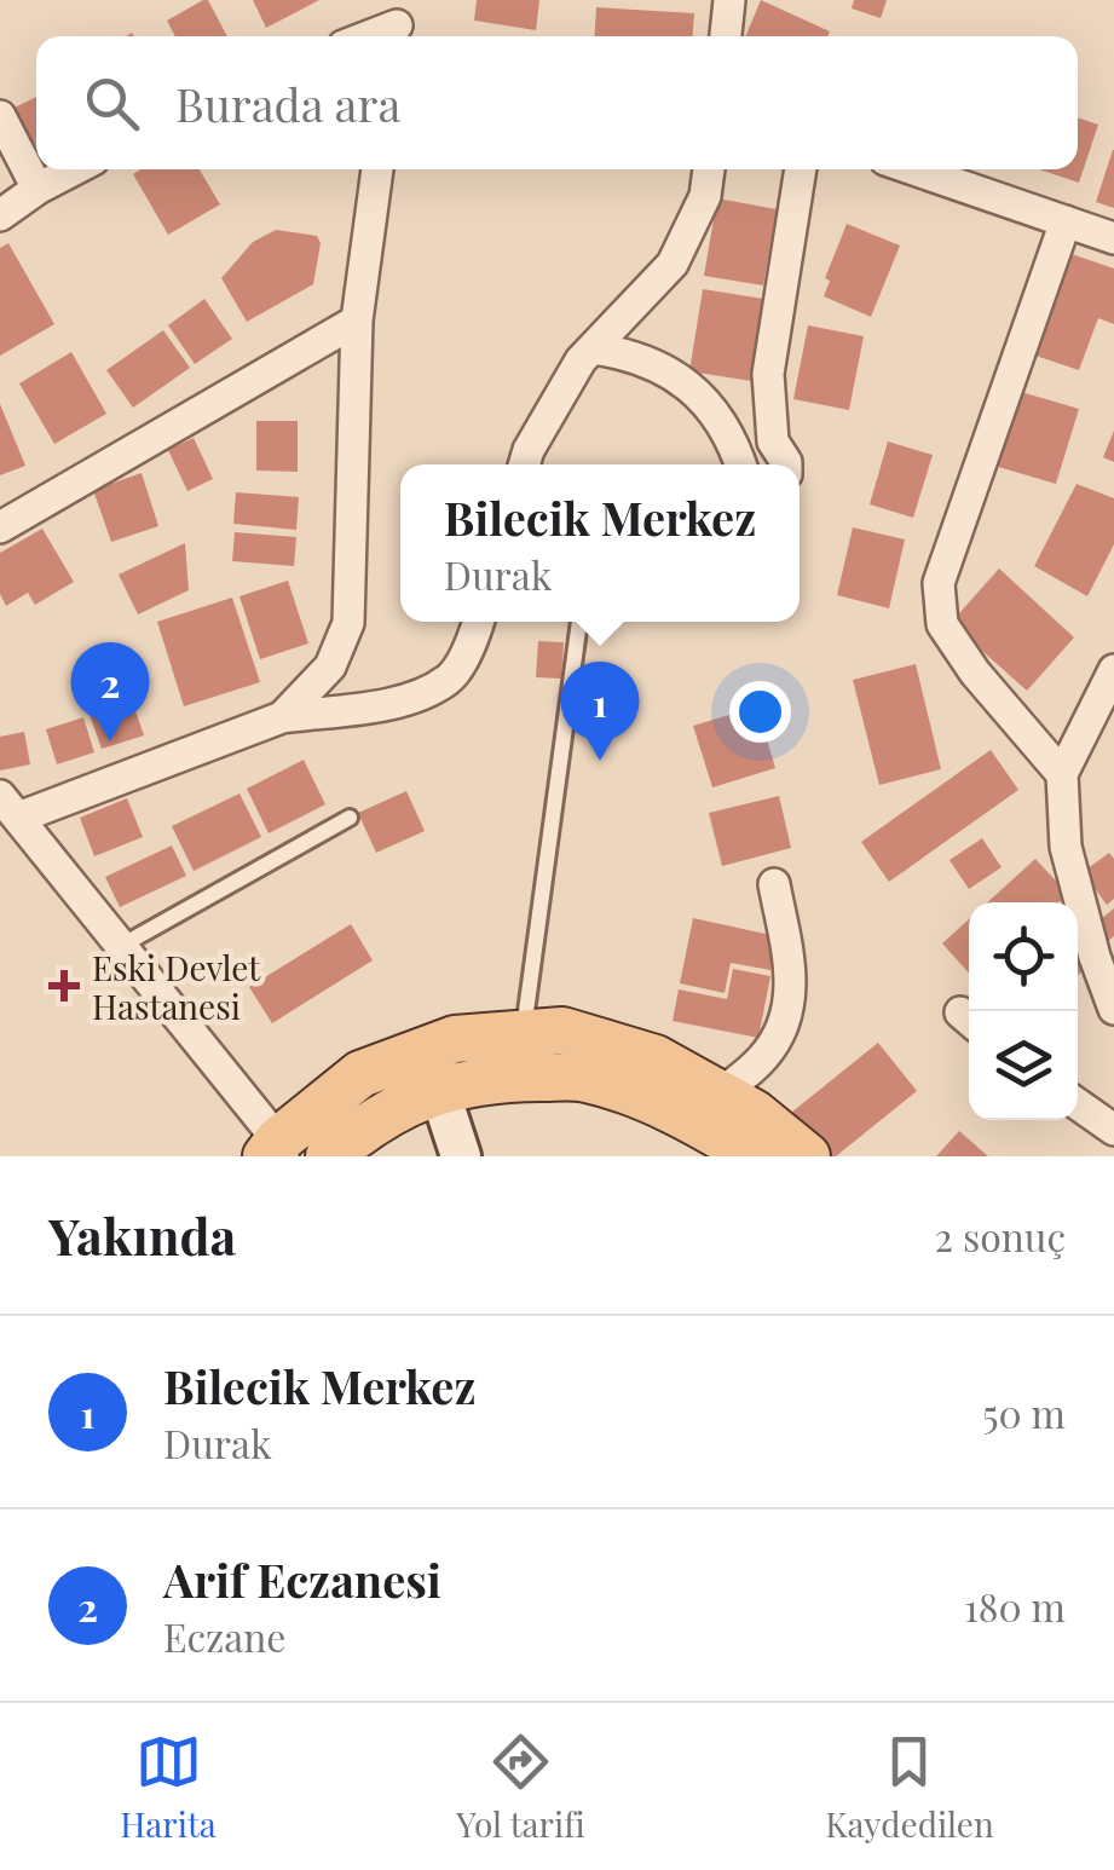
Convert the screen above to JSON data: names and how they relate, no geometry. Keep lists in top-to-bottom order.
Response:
{
  "places": {
    "health": ["Eski Devlet Hastanesi"]
  },
  "page": {
    "search": "Burada ara",
    "popup": ["Bilecik Merkez", "Durak"],
    "pins": ["2", "1"],
    "heading": ["Yakında", "2 sonuç"],
    "list": [
      {
        "mark": "1",
        "name": "Bilecik Merkez",
        "note": "Durak",
        "value": "50 m"
      },
      {
        "mark": "2",
        "name": "Arif Eczanesi",
        "note": "Eczane",
        "value": "180 m"
      }
    ],
    "nav": ["Harita", "Yol tarifi", "Kaydedilen"]
  }
}
